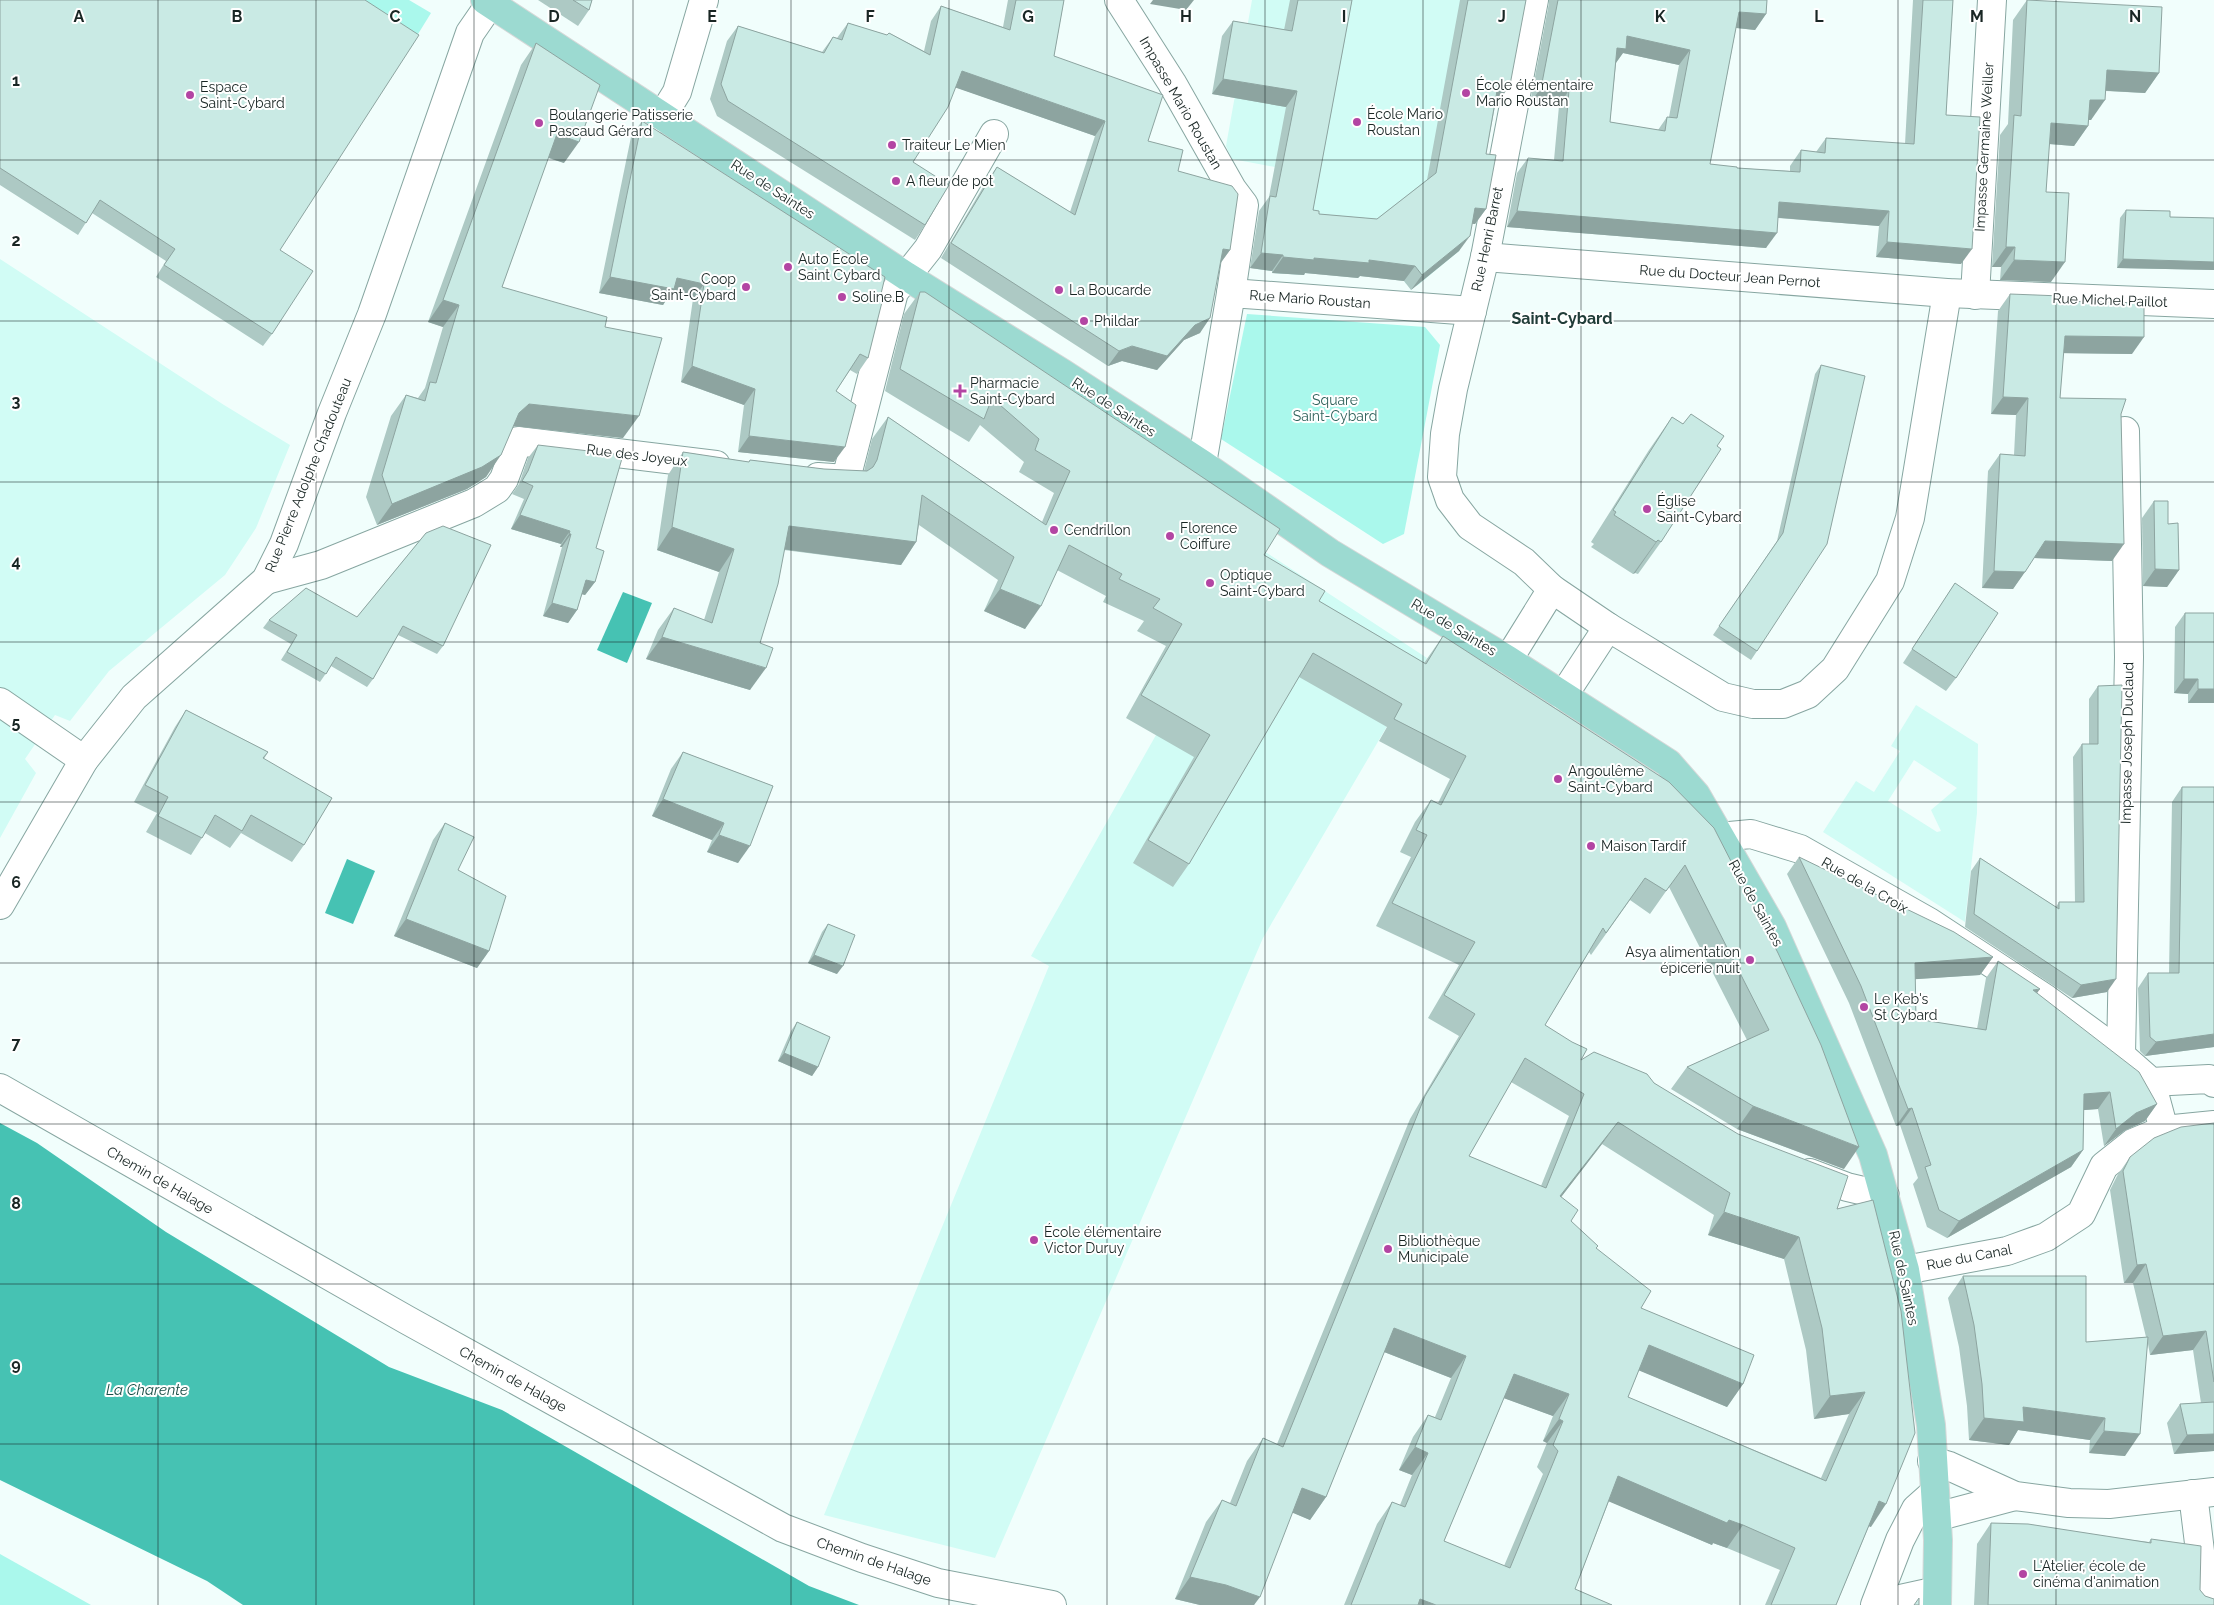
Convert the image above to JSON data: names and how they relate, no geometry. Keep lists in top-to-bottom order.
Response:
{
  "streets": {
    "main road": ["Rue de Saintes"],
    "street": [
      "Impasse Mario Roustan",
      "Impasse Germaine Weiller",
      "Rue Henri Barret",
      "Rue du Docteur Jean Pernot",
      "Rue Mario Roustan",
      "Rue Michel Paillot",
      "Rue des Joyeux",
      "Rue Pierre Adolphe Chadouteau",
      "Impasse Joseph Duclaud",
      "Rue de la Croix",
      "Chemin de Halage",
      "Rue du Canal"
    ]
  },
  "crossings": [
    ["Impasse Mario Roustan", "Rue Mario Roustan"],
    ["Impasse Germaine Weiller", "Rue du Docteur Jean Pernot"],
    ["Impasse Germaine Weiller", "Rue Michel Paillot"],
    ["Rue de Saintes", "Rue Mario Roustan"],
    ["Rue de Saintes", "Rue Pierre Adolphe Chadouteau"],
    ["Rue de Saintes", "Rue de la Croix"],
    ["Rue de Saintes", "Rue du Canal"],
    ["Rue Henri Barret", "Rue du Docteur Jean Pernot"],
    ["Rue Henri Barret", "Rue Mario Roustan"],
    ["Rue du Docteur Jean Pernot", "Rue Michel Paillot"],
    ["Rue des Joyeux", "Rue Pierre Adolphe Chadouteau"],
    ["Impasse Joseph Duclaud", "Rue de la Croix"]
  ],
  "districts": ["Saint-Cybard"],
  "water": ["La Charente"],
  "parks": ["Square Saint-Cybard"],
  "places": {
    "other": [
      "École élémentaire Mario Roustan",
      "Espace Saint-Cybard",
      "École Mario Roustan",
      "Boulangerie Patisserie Pascaud Gérard",
      "Traiteur Le Mien",
      "A fleur de pot",
      "Auto École Saint Cybard",
      "Coop Saint-Cybard",
      "La Boucarde",
      "Soline.B",
      "Phildar",
      "Église Saint-Cybard",
      "Cendrillon",
      "Florence Coiffure",
      "Optique Saint-Cybard",
      "Angoulême Saint-Cybard",
      "Maison Tardif",
      "Asya alimentation épicerie nuit",
      "Le Keb's St Cybard",
      "École élémentaire Victor Duruy",
      "Bibliothèque Municipale",
      "L'Atelier, école de cinéma d'animation"
    ],
    "health": ["Pharmacie Saint-Cybard"]
  },
  "grid": {
    "columns": [
      "A",
      "B",
      "C",
      "D",
      "E",
      "F",
      "G",
      "H",
      "I",
      "J",
      "K",
      "L",
      "M",
      "N"
    ],
    "rows": [
      "1",
      "2",
      "3",
      "4",
      "5",
      "6",
      "7",
      "8",
      "9"
    ]
  }
}
